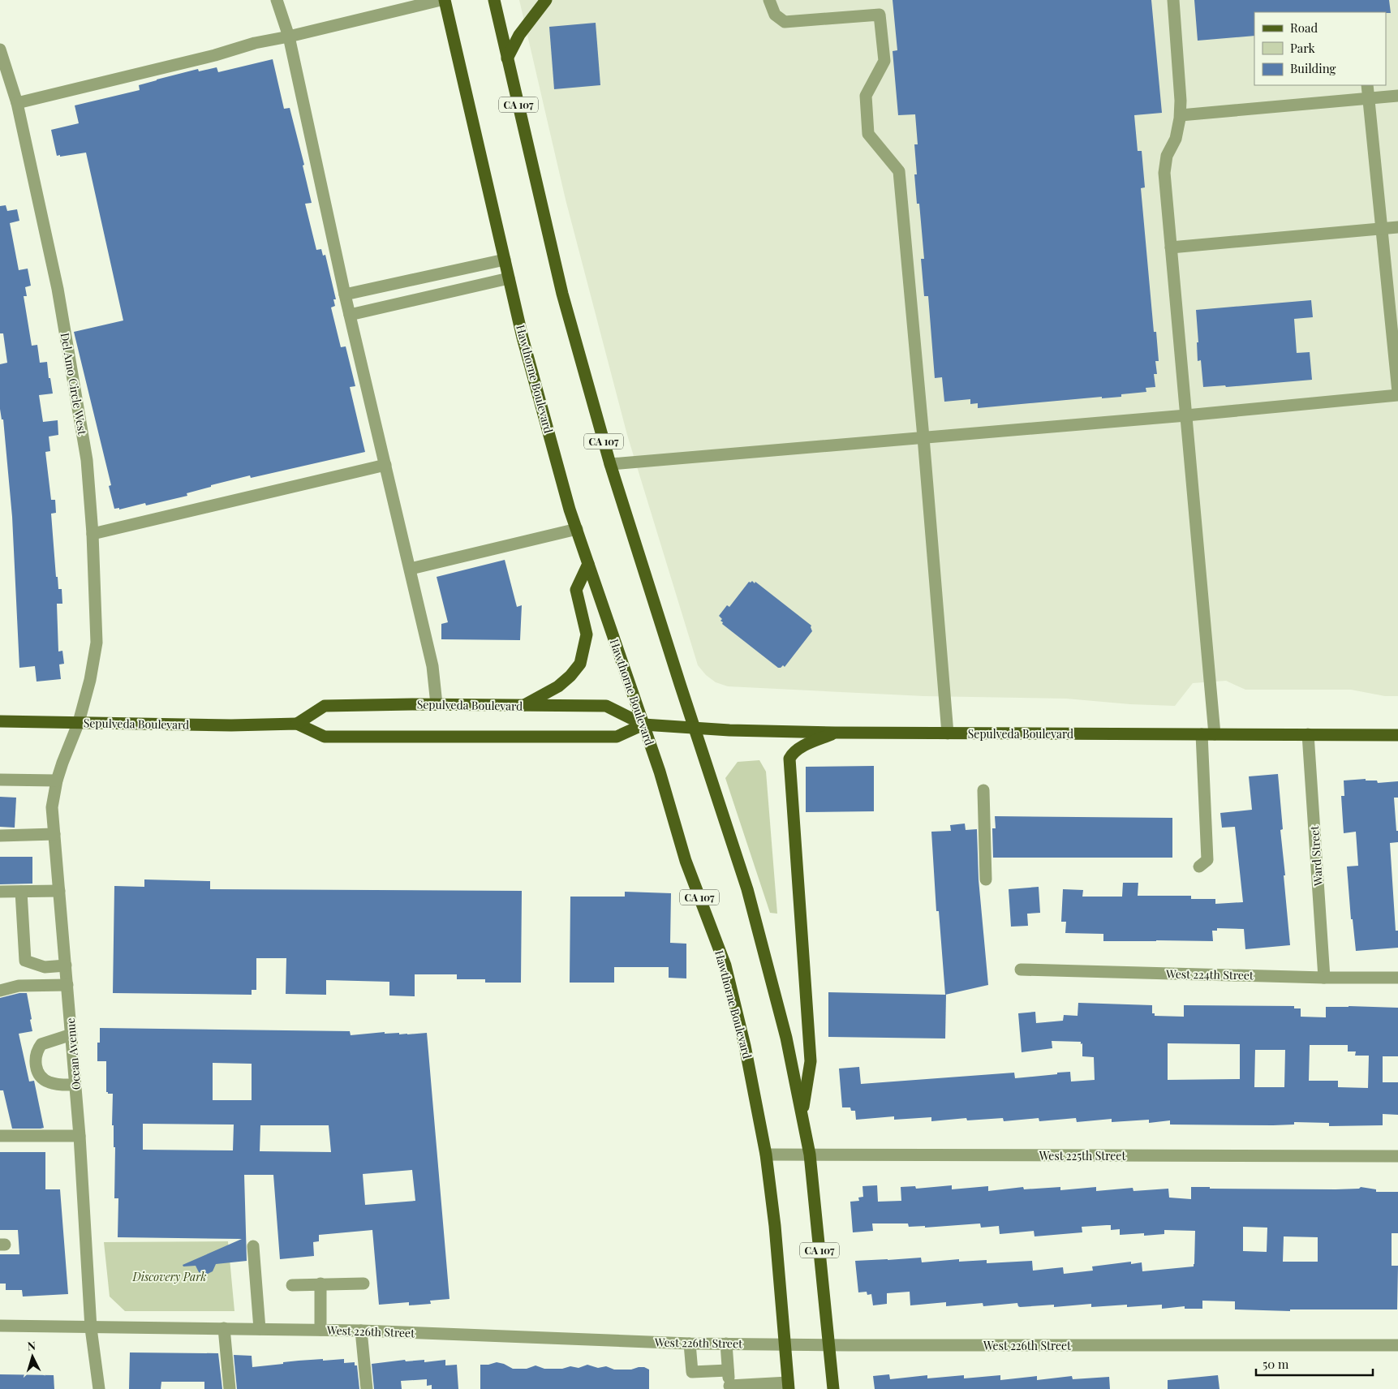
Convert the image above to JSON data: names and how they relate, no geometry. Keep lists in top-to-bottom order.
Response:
{
  "streets": {
    "main road": ["CA 107", "Hawthorne Boulevard", "Sepulveda Boulevard"],
    "street": [
      "Del Amo Circle West",
      "Ward Street",
      "West 224th Street",
      "Ocean Avenue",
      "West 225th Street",
      "West 226th Street"
    ]
  },
  "crossings": [
    ["CA 107", "Sepulveda Boulevard"],
    ["CA 107", "West 225th Street"],
    ["CA 107", "West 226th Street"],
    ["Hawthorne Boulevard", "Sepulveda Boulevard"],
    ["Hawthorne Boulevard", "West 225th Street"],
    ["Hawthorne Boulevard", "West 226th Street"],
    ["Del Amo Circle West", "Sepulveda Boulevard"],
    ["Del Amo Circle West", "Ocean Avenue"],
    ["Sepulveda Boulevard", "Ward Street"],
    ["Sepulveda Boulevard", "Ocean Avenue"],
    ["Ward Street", "West 224th Street"],
    ["Ocean Avenue", "West 226th Street"]
  ],
  "parks": ["Discovery Park"],
  "legend": ["Road", "Park", "Building"],
  "scale_bar": "50 m",
  "north": "top"
}
